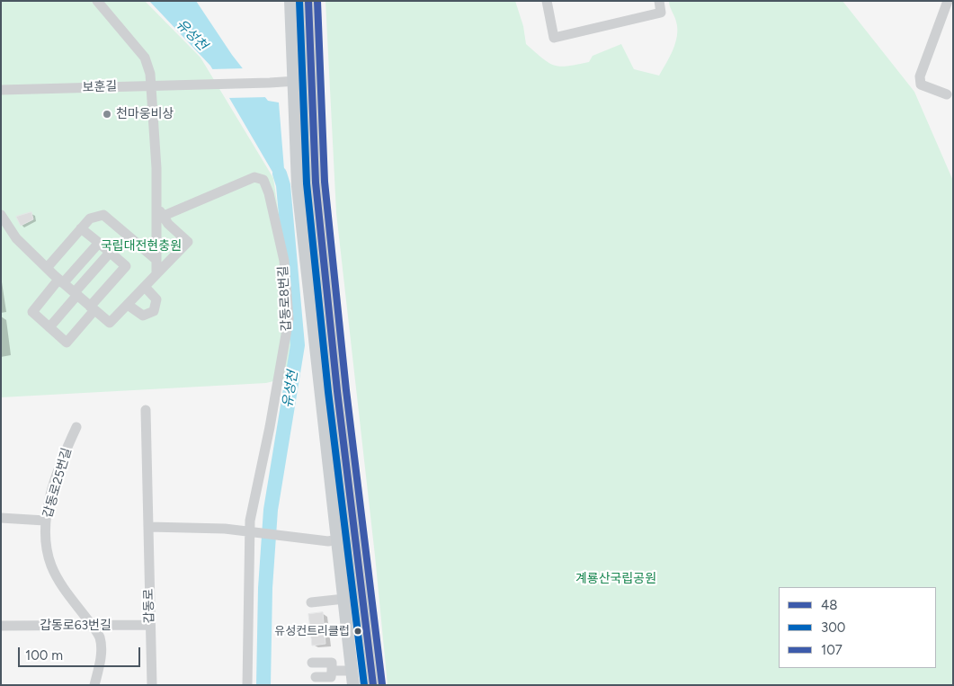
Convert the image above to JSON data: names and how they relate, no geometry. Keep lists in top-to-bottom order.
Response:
{
  "streets": {
    "street": [
      "보훈길",
      "갑동로8번길",
      "갑동로25번길",
      "갑동로",
      "갑동로63번길"
    ]
  },
  "crossings": [
    ["갑동로25번길", "갑동로63번길"],
    ["갑동로", "갑동로63번길"]
  ],
  "water": ["유성천"],
  "parks": ["국립대전현충원", "계룡산국립공원"],
  "places": ["천마웅비상", "유성컨트리클럽"],
  "lines": ["transit line 48", "transit line 300", "transit line 107"],
  "legend": ["48", "300", "107"],
  "scale_bar": "100 m"
}
